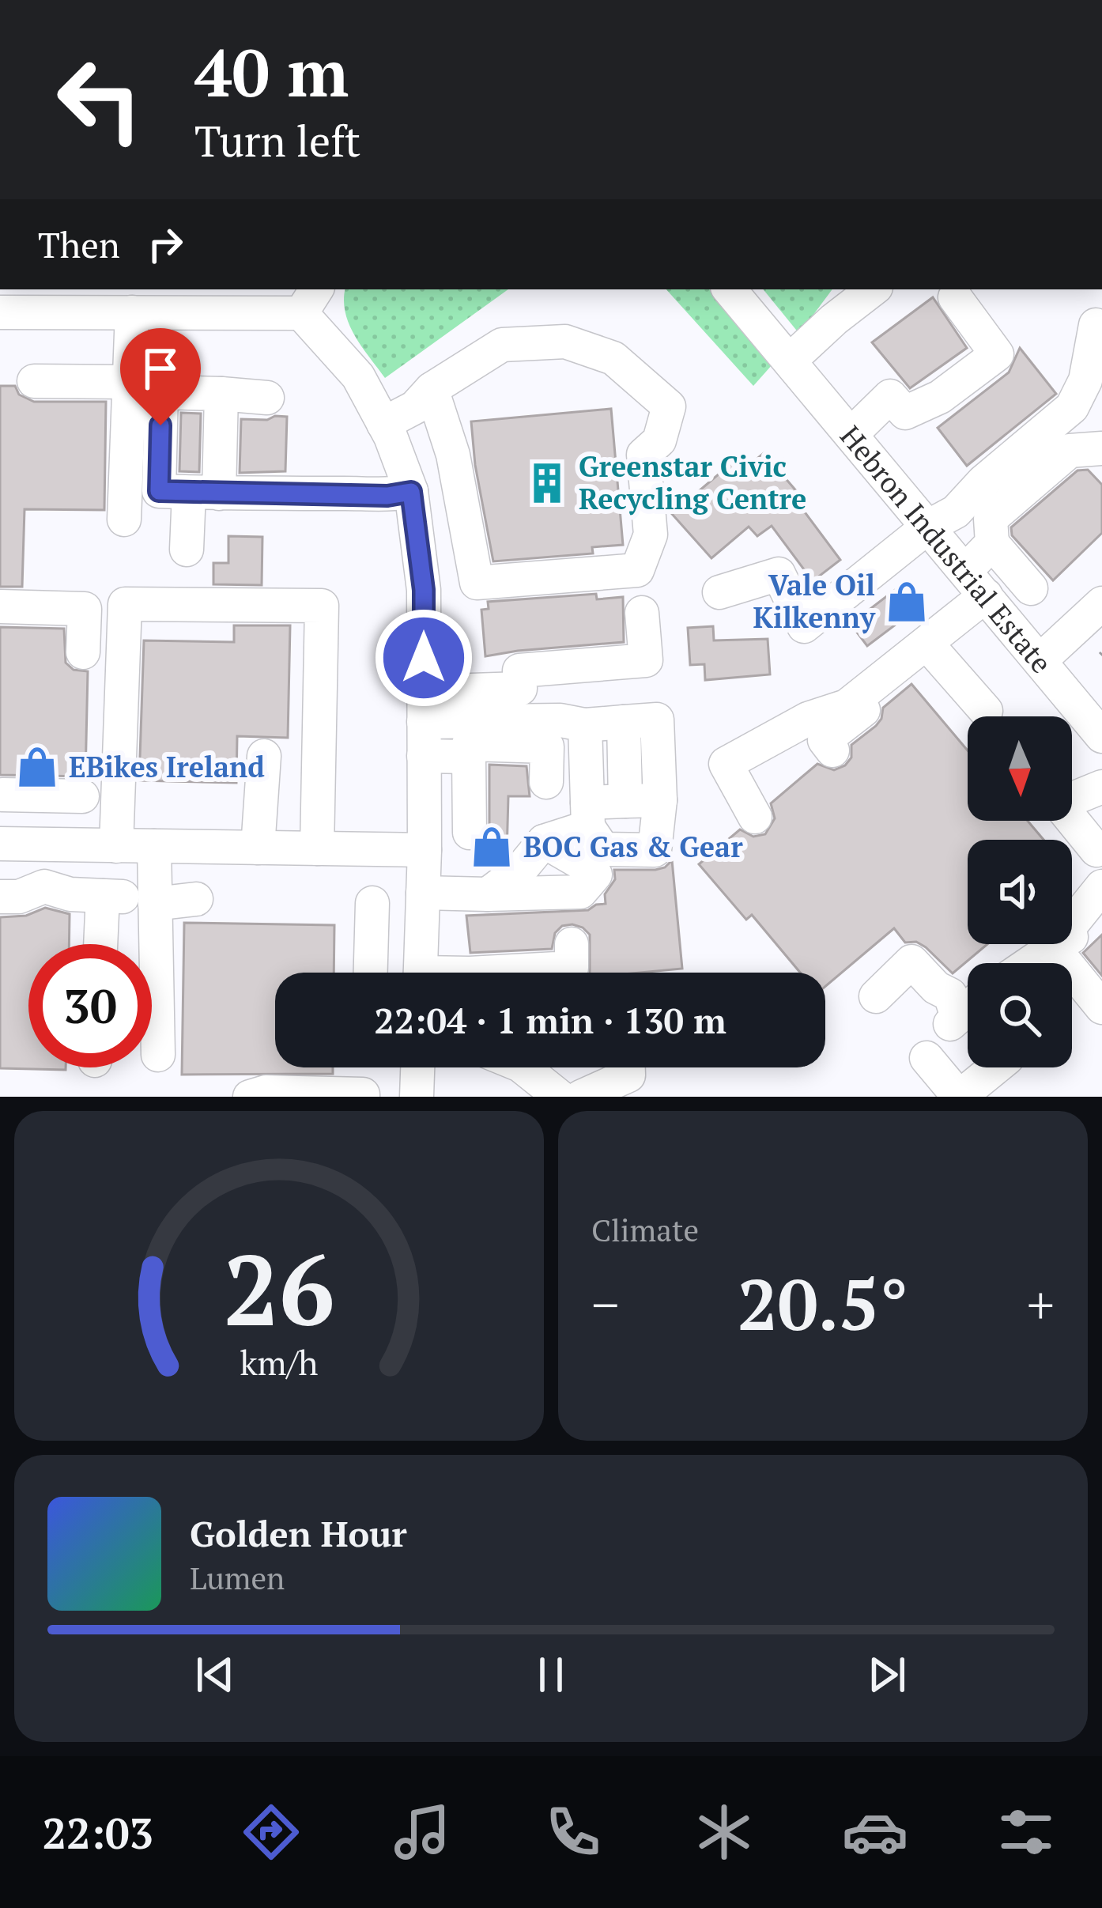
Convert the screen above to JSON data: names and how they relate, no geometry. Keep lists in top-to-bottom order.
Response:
{
  "streets": {
    "street": ["Hebron Industrial Estate"]
  },
  "places": {
    "building": ["Greenstar Civic Recycling Centre"],
    "shop": ["Vale Oil Kilkenny", "EBikes Ireland", "BOC Gas & Gear"]
  },
  "north": "bottom",
  "page": {
    "turn": ["40 m", "Turn left"],
    "then": "Then",
    "limit": "30",
    "trip": "22:04 · 1 min · 130 m",
    "tile": "Climate",
    "heat": ["−", "20.5°", "+"],
    "song": ["Golden Hour", "Lumen"],
    "tabs": "22:03",
    "gauge": ["26", "km/h"]
  }
}
